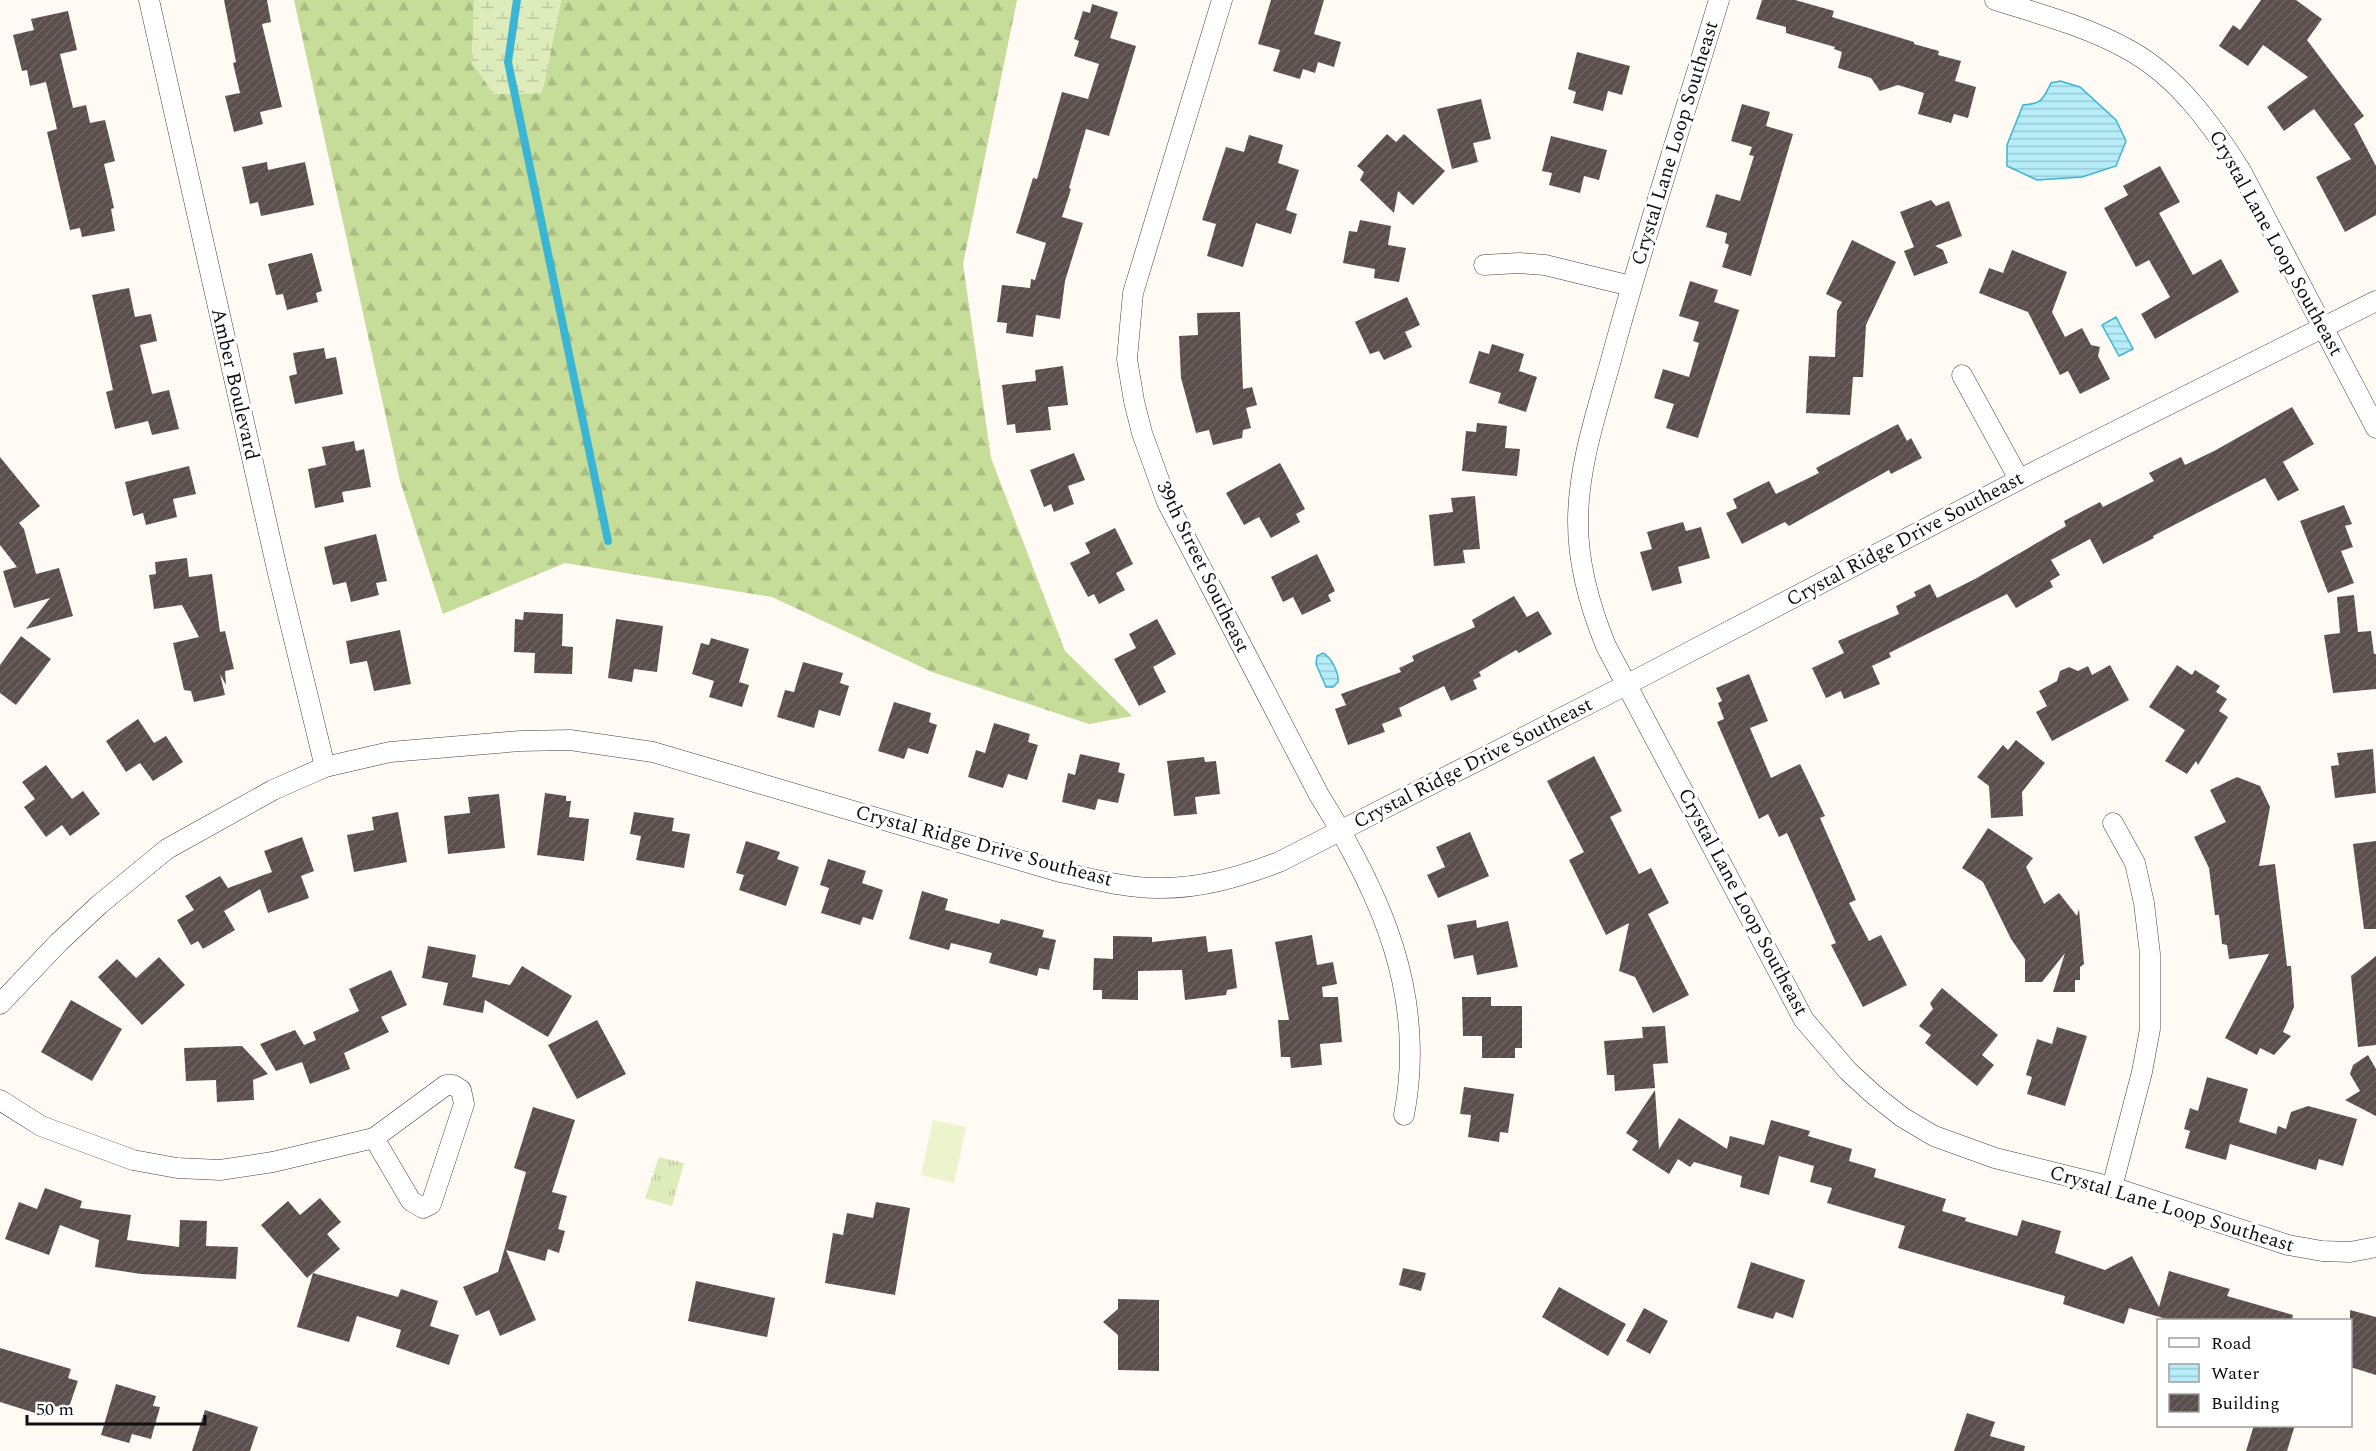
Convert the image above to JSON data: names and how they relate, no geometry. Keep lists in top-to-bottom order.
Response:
{
  "streets": {
    "street": [
      "Crystal Lane Loop Southeast",
      "Amber Boulevard",
      "Crystal Ridge Drive Southeast",
      "39th Street Southeast"
    ]
  },
  "crossings": [
    ["Crystal Lane Loop Southeast", "Crystal Ridge Drive Southeast"],
    ["Amber Boulevard", "Crystal Ridge Drive Southeast"],
    ["Crystal Ridge Drive Southeast", "39th Street Southeast"]
  ],
  "legend": ["Road", "Water", "Building"],
  "scale_bar": "50 m"
}
